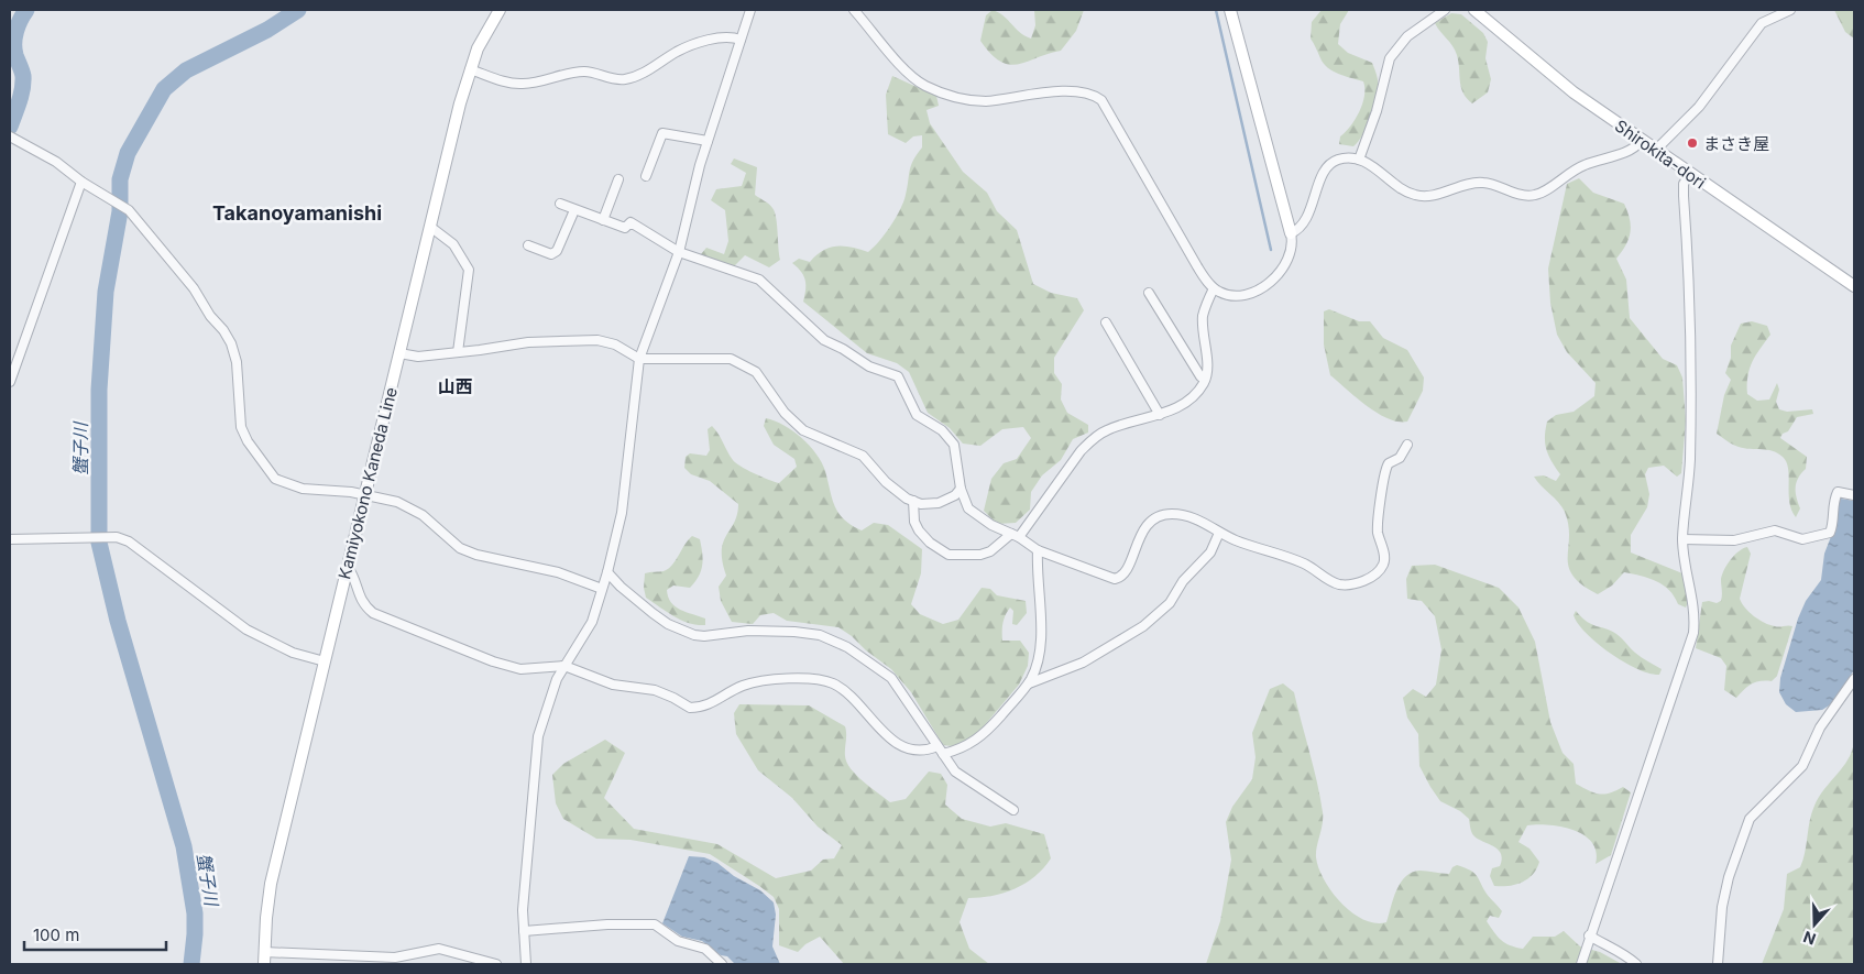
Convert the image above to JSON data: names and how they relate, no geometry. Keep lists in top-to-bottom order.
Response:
{
  "streets": {
    "main road": ["Shirokita-dori", "Kamiyokono Kaneda Line"]
  },
  "districts": ["Takanoyamanishi", "山西"],
  "water": ["蟹子川"],
  "places": ["まさき屋"],
  "scale_bar": "100 m",
  "north": "bottom"
}
